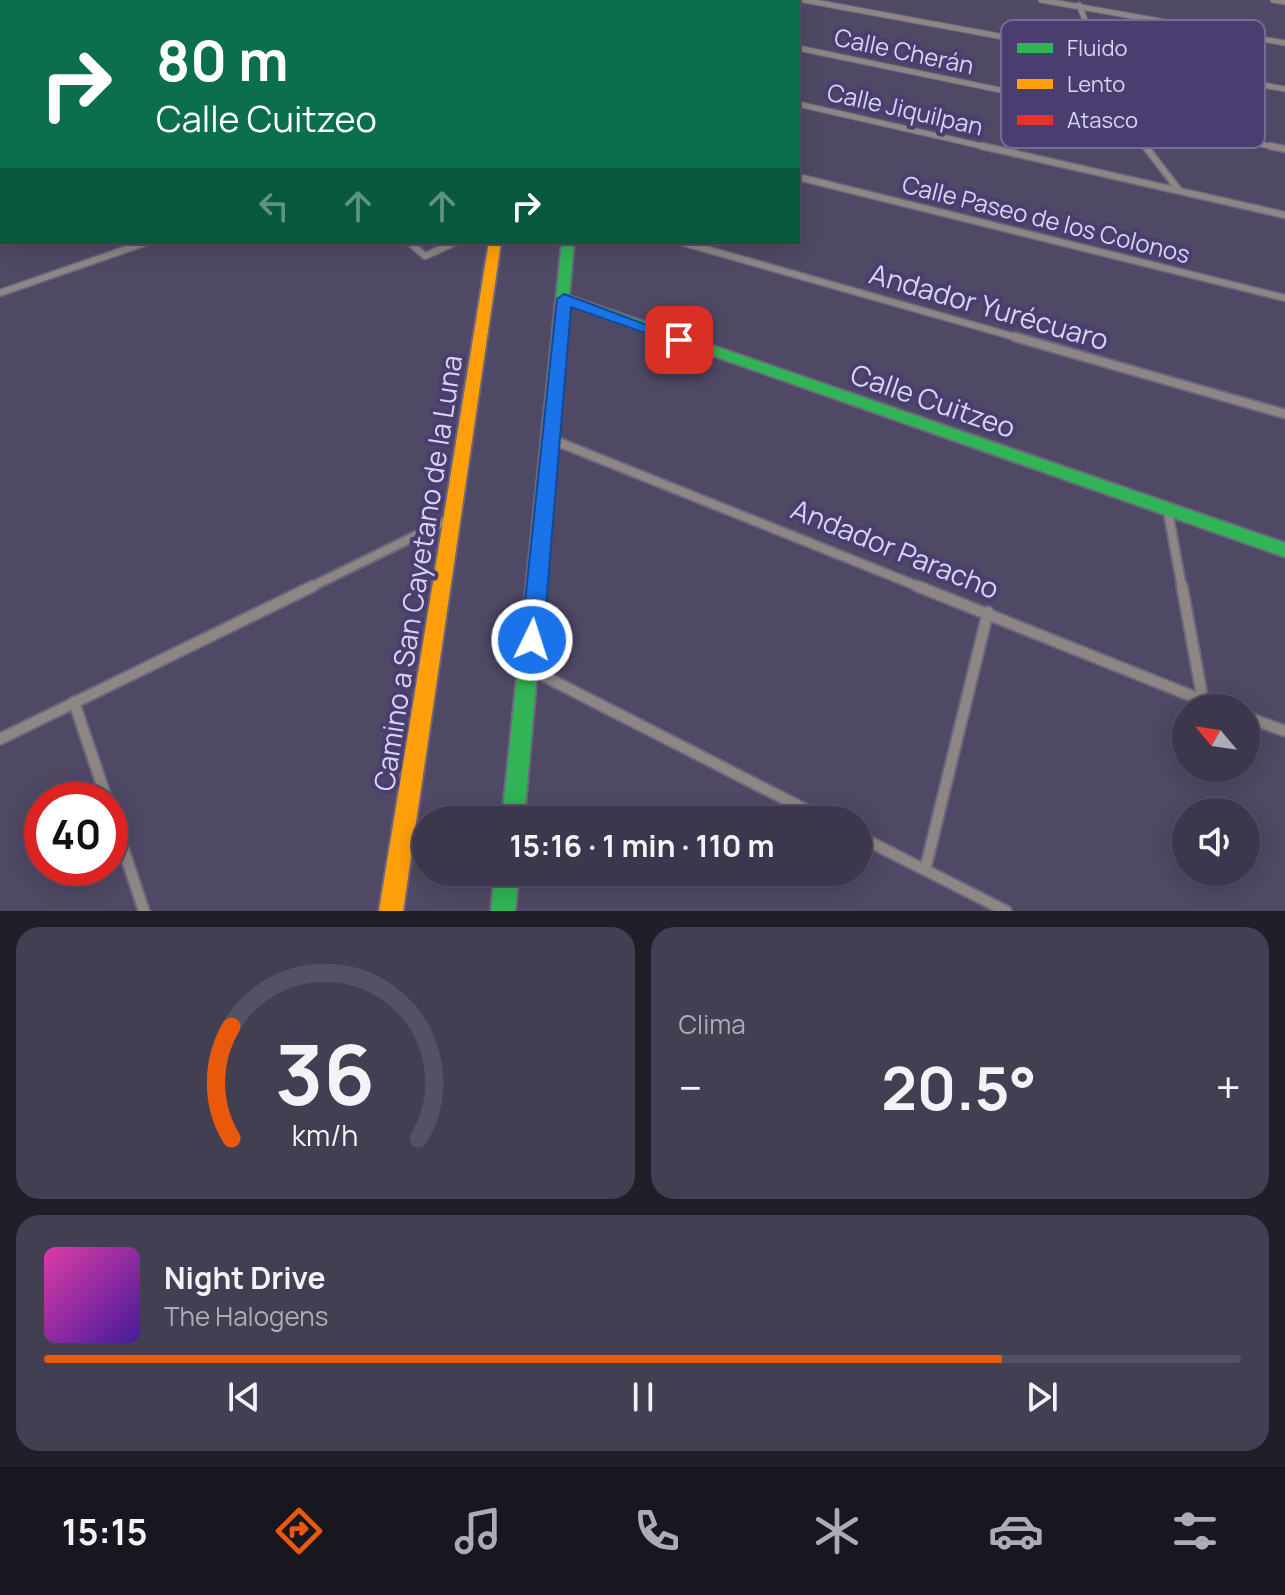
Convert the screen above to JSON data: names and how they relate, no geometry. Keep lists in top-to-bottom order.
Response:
{
  "streets": {
    "street": [
      "Calle Cherán",
      "Calle Jiquilpan",
      "Calle Paseo de los Colonos",
      "Andador Yurécuaro",
      "Calle Cuitzeo",
      "Andador Paracho",
      "Camino a San Cayetano de la Luna"
    ]
  },
  "legend": ["Fluido", "Lento", "Atasco"],
  "north": "top left",
  "page": {
    "turn": ["80 m", "Calle Cuitzeo"],
    "limit": "40",
    "trip": "15:16 · 1 min · 110 m",
    "tile": "Clima",
    "heat": ["−", "20.5°", "+"],
    "song": ["Night Drive", "The Halogens"],
    "tabs": "15:15",
    "gauge": ["36", "km/h"]
  }
}
